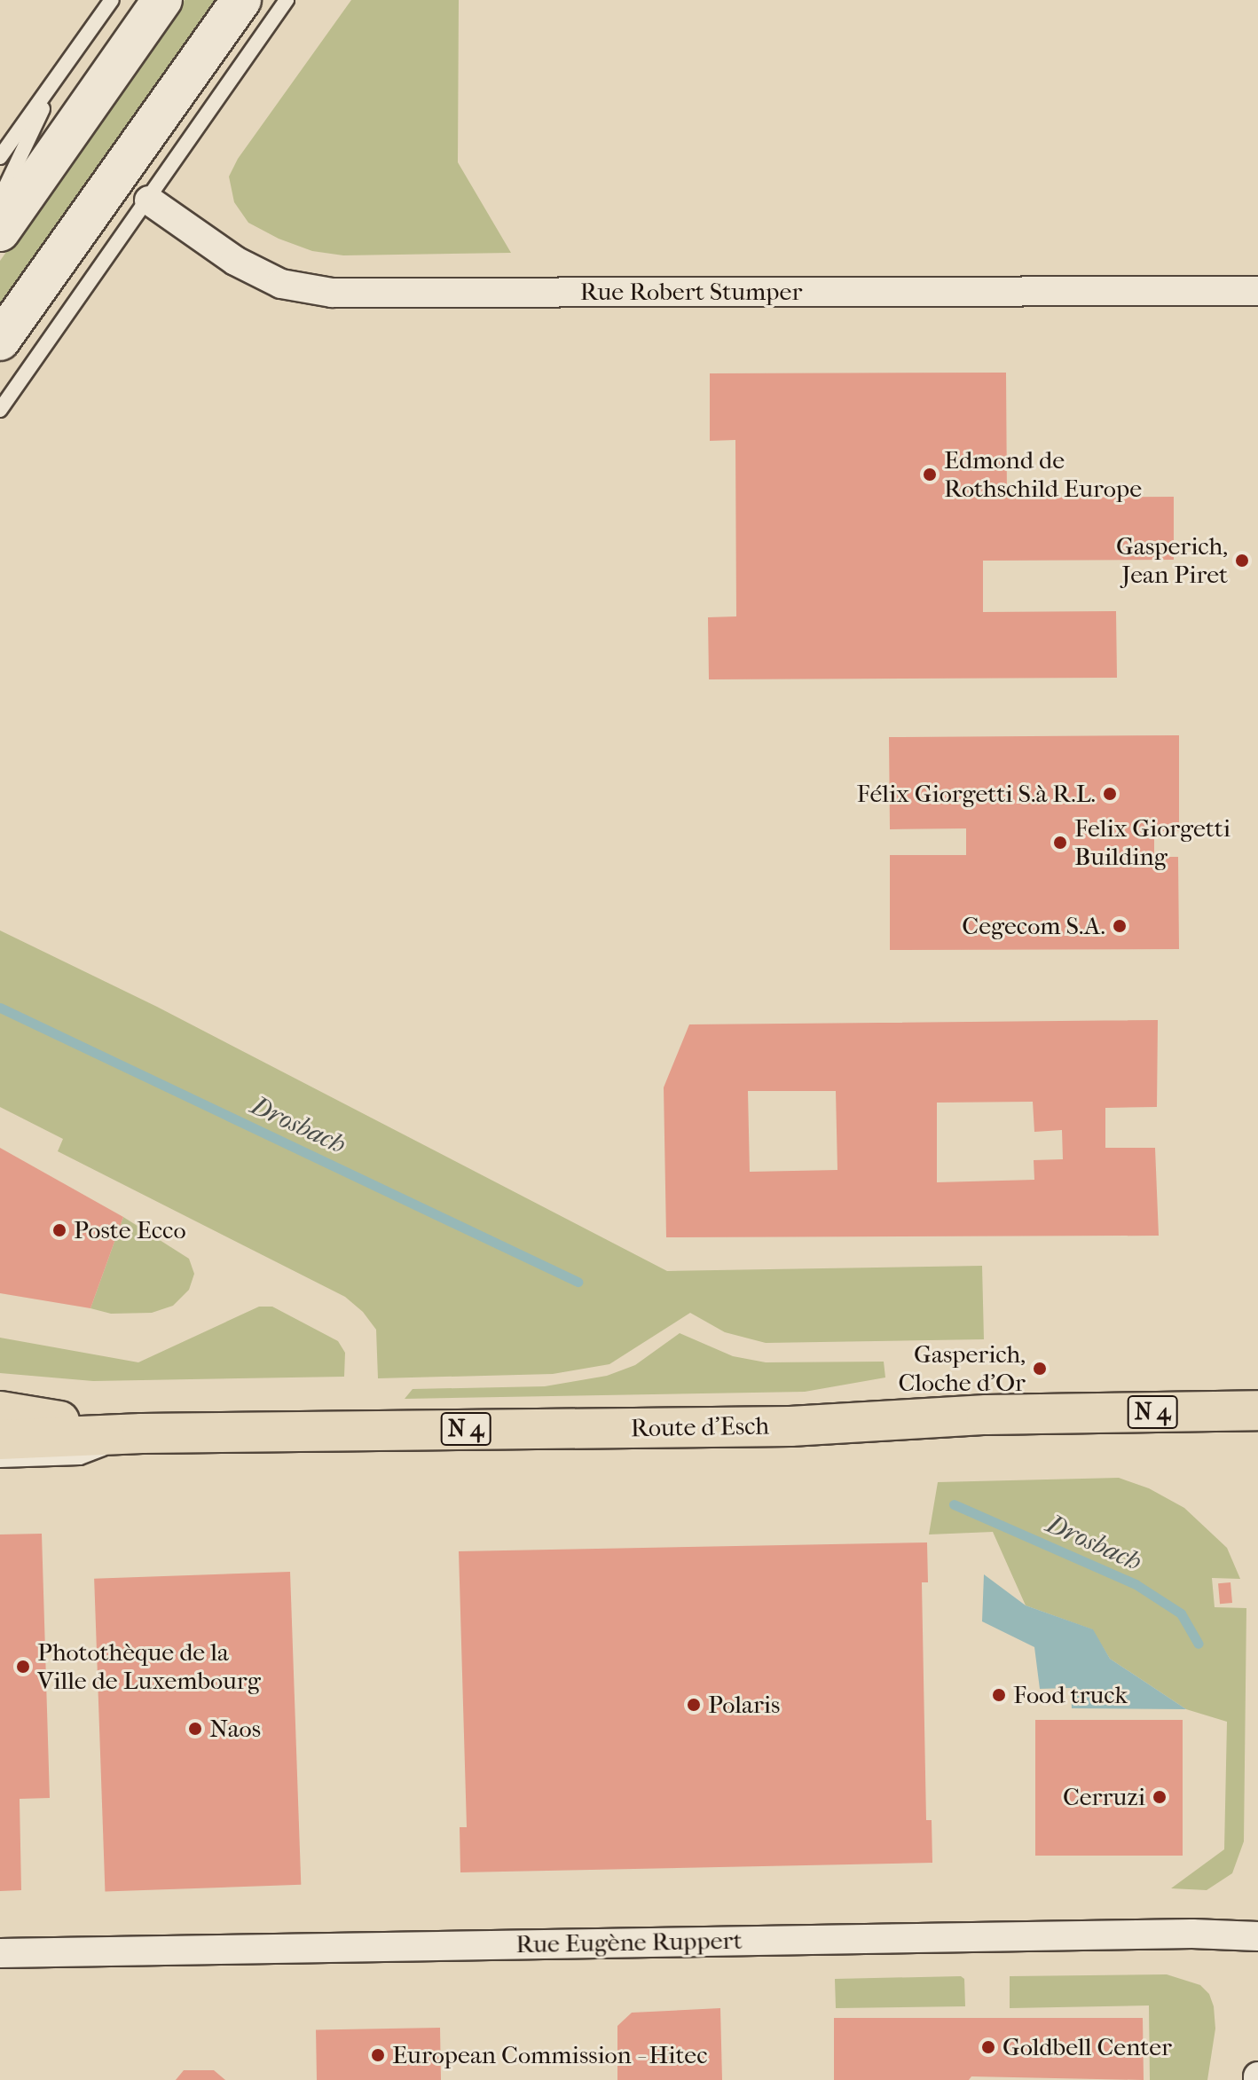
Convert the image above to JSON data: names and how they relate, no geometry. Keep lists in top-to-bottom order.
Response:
{
  "streets": {
    "main road": ["N 4", "Route d'Esch"],
    "street": ["Rue Robert Stumper", "Rue Eugène Ruppert"]
  },
  "water": ["Drosbach"],
  "places": [
    "Edmond de Rothschild Europe",
    "Gasperich, Jean Piret",
    "Félix Giorgetti S.à R.L.",
    "Felix Giorgetti Building",
    "Cegecom S.A.",
    "Poste Ecco",
    "Gasperich, Cloche d'Or",
    "Photothèque de la Ville de Luxembourg",
    "Food truck",
    "Polaris",
    "Naos",
    "Cerruzi",
    "Goldbell Center",
    "European Commission - Hitec"
  ]
}
